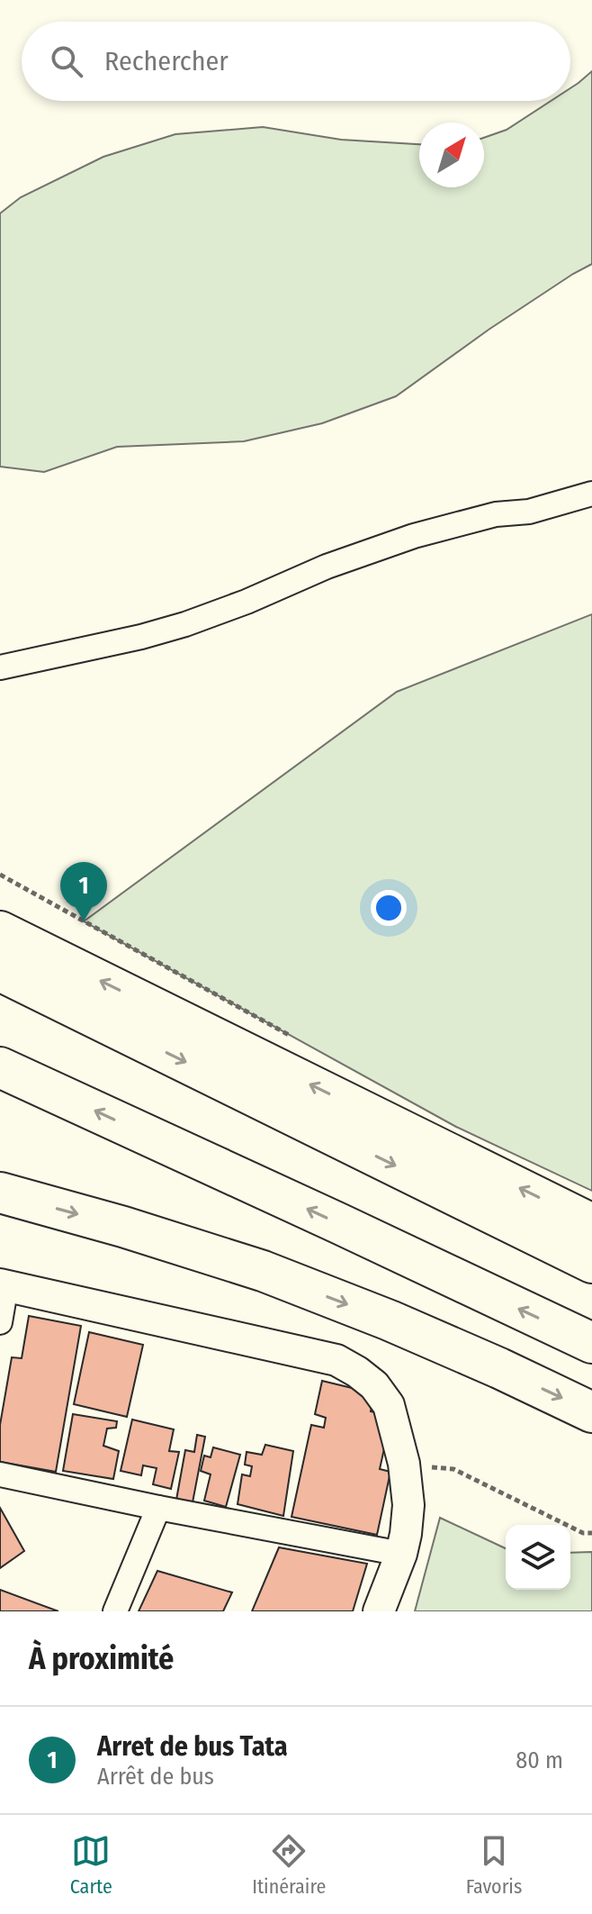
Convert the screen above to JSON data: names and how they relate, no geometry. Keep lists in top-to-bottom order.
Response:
{
  "north": "top right",
  "page": {
    "search": "Rechercher",
    "pins": "1",
    "heading": "À proximité",
    "list": [
      {
        "mark": "1",
        "name": "Arret de bus Tata",
        "note": "Arrêt de bus",
        "value": "80 m"
      }
    ],
    "nav": ["Carte", "Itinéraire", "Favoris"]
  }
}
